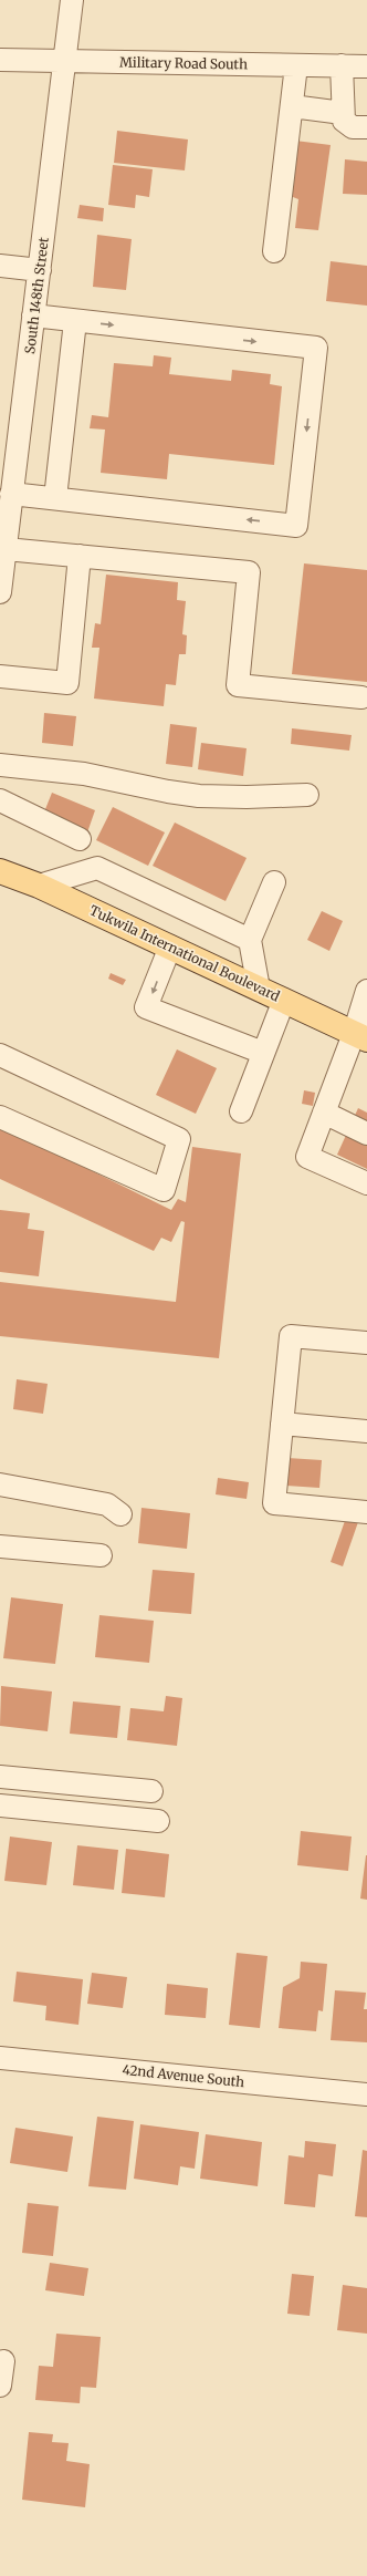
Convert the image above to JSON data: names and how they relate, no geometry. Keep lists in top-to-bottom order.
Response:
{
  "streets": {
    "main road": ["Tukwila International Boulevard"],
    "street": ["Military Road South", "South 148th Street", "42nd Avenue South"]
  },
  "crossings": [
    ["Military Road South", "South 148th Street"]
  ]
}
